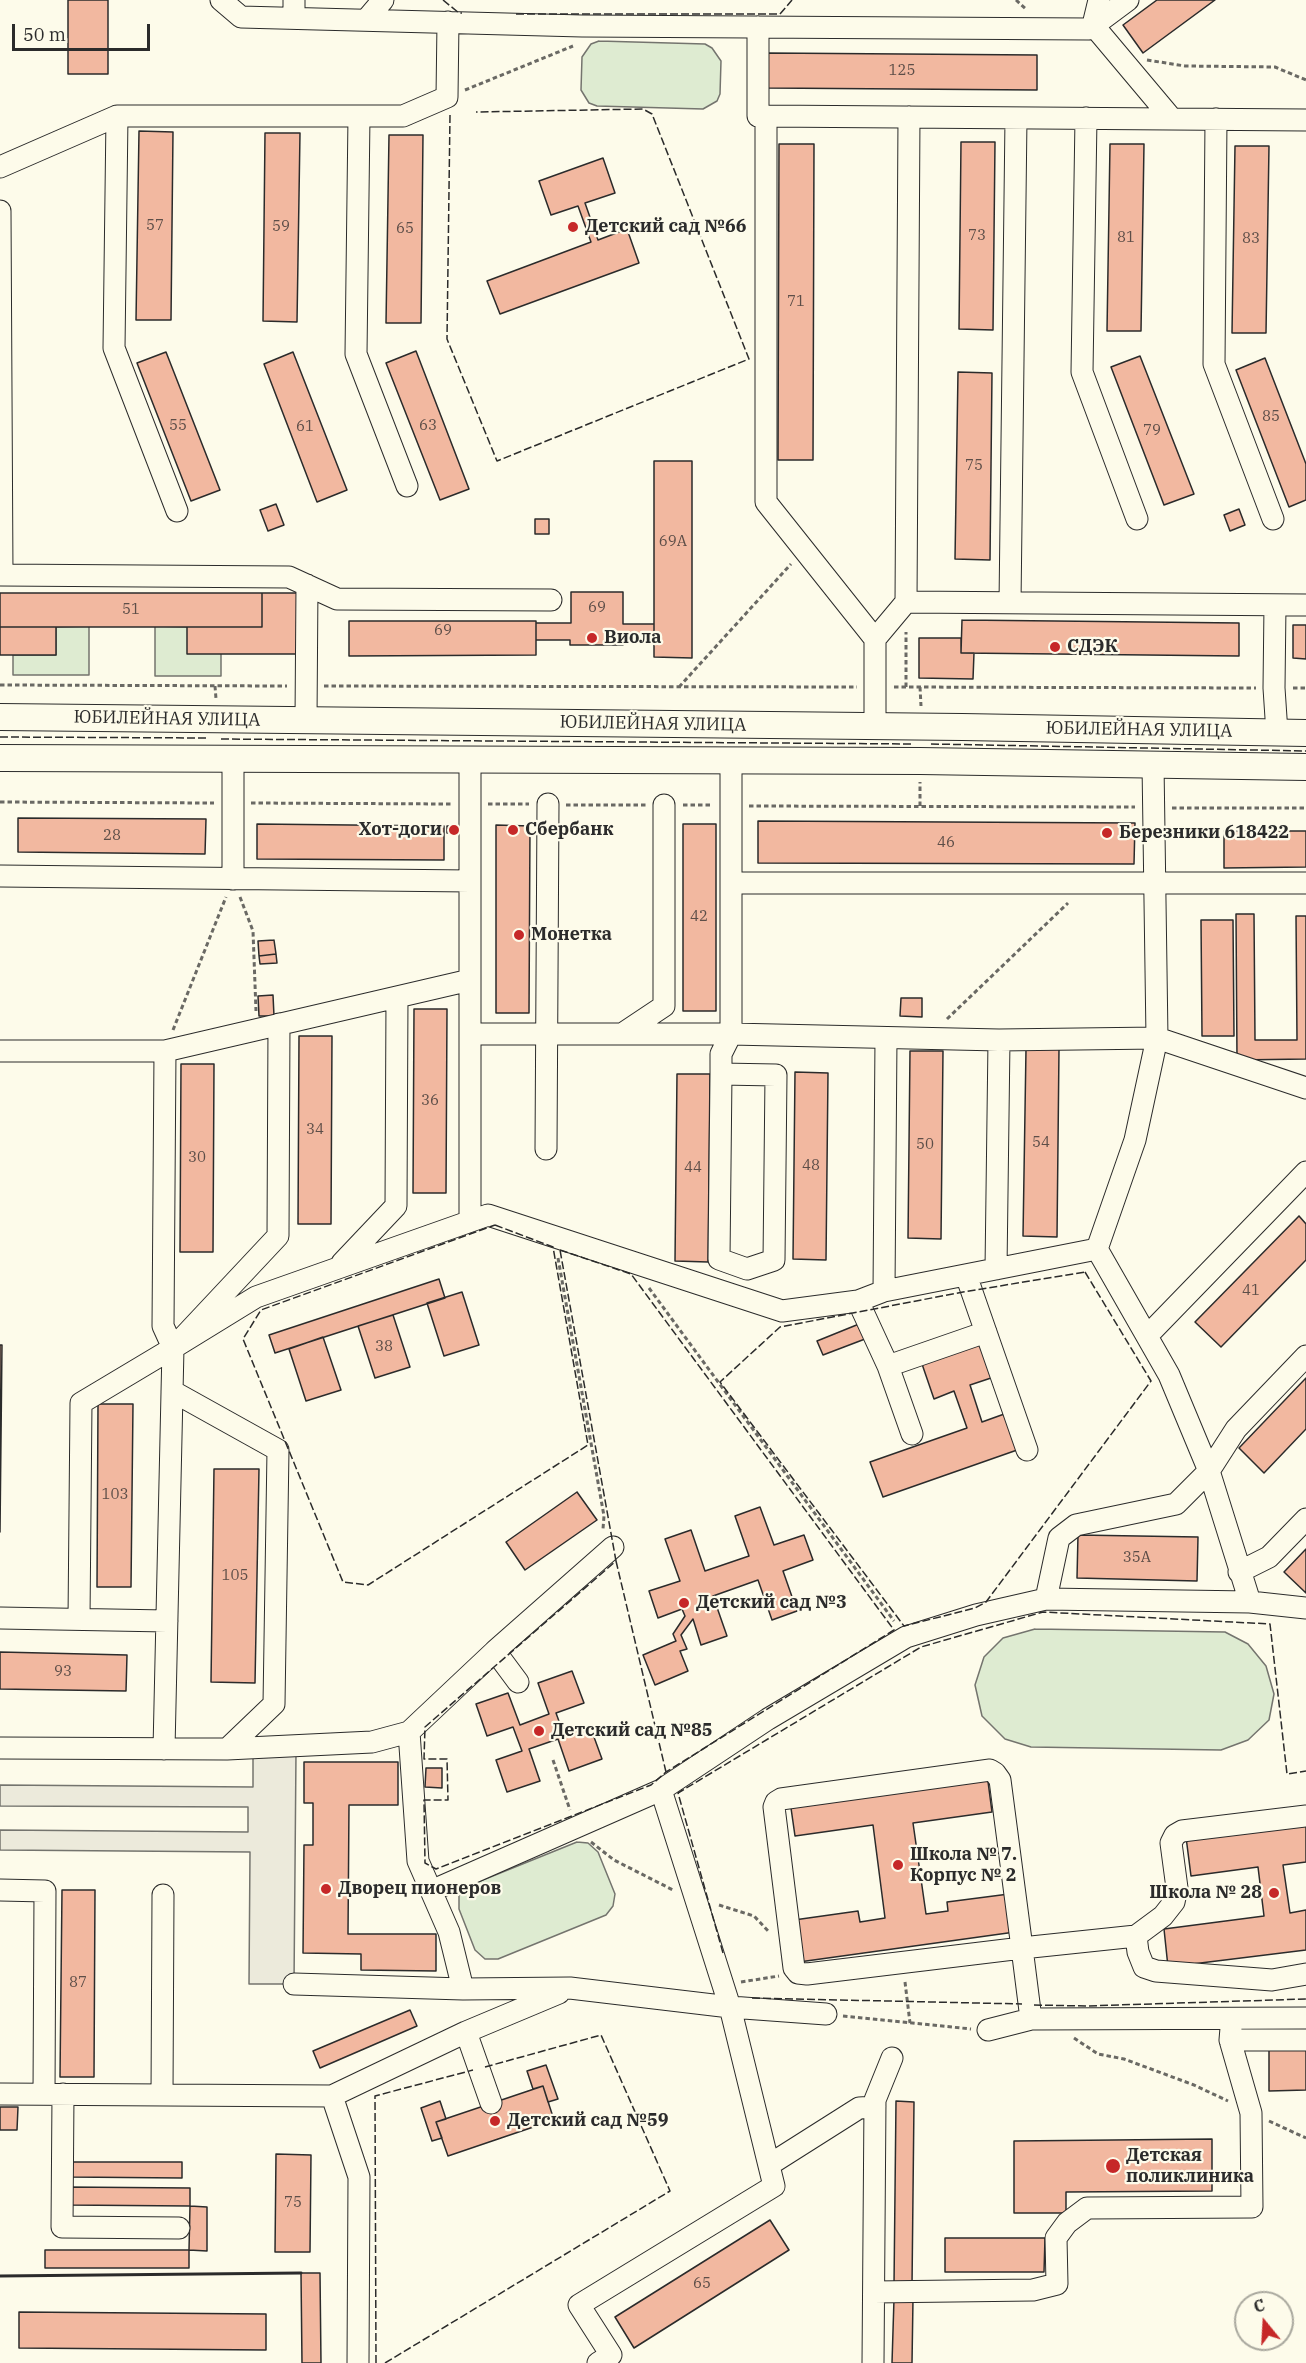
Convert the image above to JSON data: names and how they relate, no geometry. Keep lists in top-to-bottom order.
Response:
{
  "streets": {
    "main road": ["ЮБИЛЕЙНАЯ УЛИЦА"]
  },
  "places": [
    "Детский сад №66",
    "Виола",
    "СДЭК",
    "Хот-доги",
    "Сбербанк",
    "Березники 618422",
    "Монетка",
    "Детский сад №3",
    "Детский сад №85",
    "Школа № 7. Корпус № 2",
    "Дворец пионеров",
    "Школа № 28",
    "Детский сад №59",
    "Детская поликлиника"
  ],
  "house_numbers": [
    "125",
    "57",
    "59",
    "65",
    "73",
    "81",
    "83",
    "71",
    "85",
    "55",
    "63",
    "61",
    "79",
    "75",
    "69А",
    "69",
    "51",
    "69",
    "28",
    "46",
    "42",
    "36",
    "34",
    "54",
    "50",
    "30",
    "48",
    "44",
    "41",
    "38",
    "103",
    "35А",
    "105",
    "93",
    "87",
    "75",
    "65"
  ],
  "scale_bar": "50 m",
  "north": "top"
}
